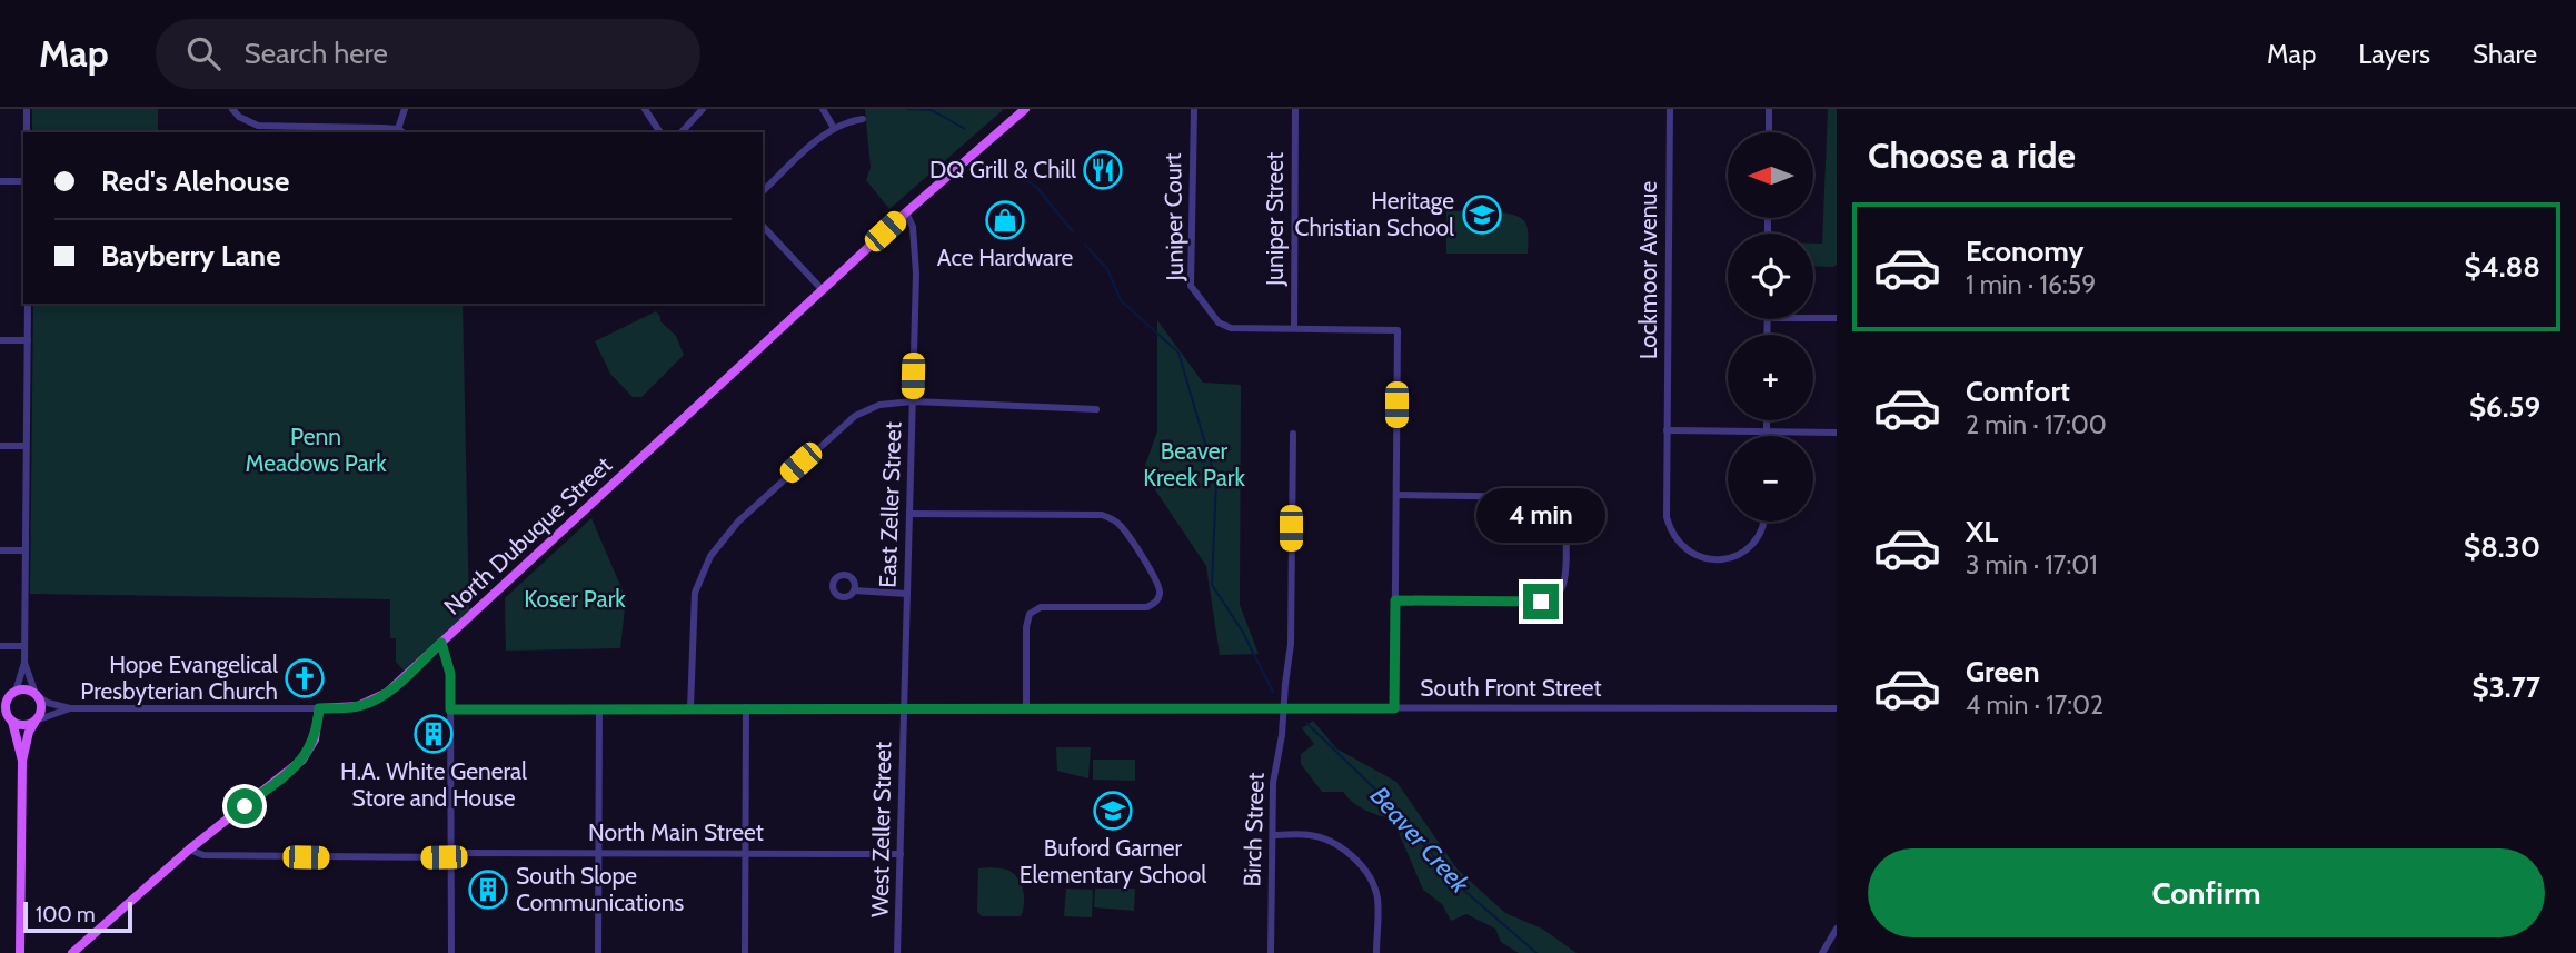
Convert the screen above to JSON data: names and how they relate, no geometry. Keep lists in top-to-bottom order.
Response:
{
  "streets": {
    "main road": ["North Dubuque Street"],
    "street": [
      "Juniper Court",
      "Juniper Street",
      "Lockmoor Avenue",
      "East Zeller Street",
      "South Front Street",
      "West Zeller Street",
      "Birch Street",
      "North Main Street"
    ]
  },
  "crossings": [
    ["Juniper Court", "Juniper Street"],
    ["East Zeller Street", "North Dubuque Street"],
    ["East Zeller Street", "South Front Street"],
    ["East Zeller Street", "West Zeller Street"],
    ["South Front Street", "West Zeller Street"],
    ["South Front Street", "Birch Street"],
    ["West Zeller Street", "North Main Street"]
  ],
  "water": ["Beaver Creek"],
  "parks": ["Penn Meadows Park", "Beaver Kreek Park", "Koser Park"],
  "places": {
    "restaurant": ["DQ Grill & Chill"],
    "school or university": ["Heritage Christian School", "Buford Garner Elementary School"],
    "shop": ["Ace Hardware"],
    "church": ["Hope Evangelical Presbyterian Church"],
    "building": ["H.A. White General Store and House", "South Slope Communications"]
  },
  "scale_bar": "100 m",
  "north": "left",
  "page": {
    "header": "Map",
    "search": "Search here",
    "nav": ["Map", "Layers", "Share"],
    "heading": "Choose a ride",
    "map_buttons": ["+", "−"],
    "banner": ["Red's Alehouse", "Bayberry Lane"],
    "list": [
      {
        "name": "Economy",
        "note": "1 min · 16:59",
        "value": "$4.88"
      },
      {
        "name": "Comfort",
        "note": "2 min · 17:00",
        "value": "$6.59"
      },
      {
        "name": "XL",
        "note": "3 min · 17:01",
        "value": "$8.30"
      },
      {
        "name": "Green",
        "note": "4 min · 17:02",
        "value": "$3.77"
      }
    ],
    "bubble": "4 min",
    "buttons": "Confirm",
    "scale": "100 m"
  }
}
